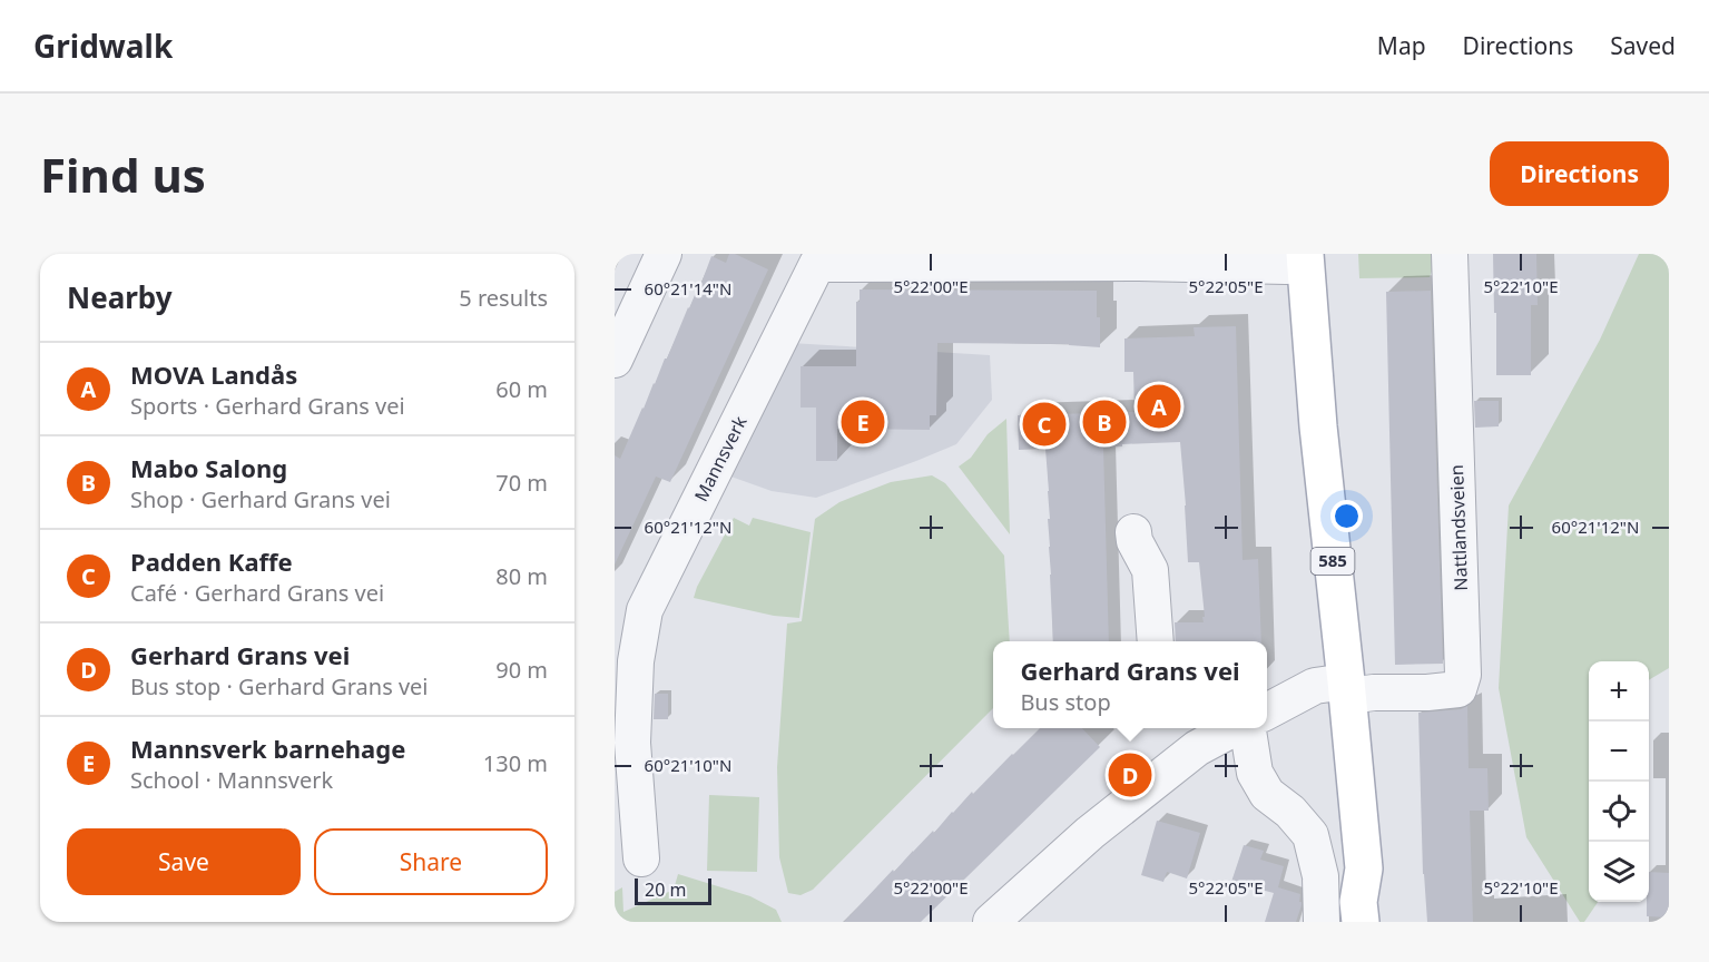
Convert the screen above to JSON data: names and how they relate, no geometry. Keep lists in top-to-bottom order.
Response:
{
  "streets": {
    "main road": ["585"],
    "street": ["Mannsverk", "Nattlandsveien"]
  },
  "crossings": [
    ["Mannsverk", "585"],
    ["Nattlandsveien", "585"]
  ],
  "scale_bar": "20 m",
  "page": {
    "header": "Gridwalk",
    "nav": ["Map", "Directions", "Saved"],
    "buttons": [
      "Directions",
      ["Save", "Share"]
    ],
    "title": "Find us",
    "heading": ["Nearby", "5 results"],
    "list": [
      {
        "mark": "A",
        "name": "MOVA Landås",
        "note": "Sports · Gerhard Grans vei",
        "value": "60 m"
      },
      {
        "mark": "B",
        "name": "Mabo Salong",
        "note": "Shop · Gerhard Grans vei",
        "value": "70 m"
      },
      {
        "mark": "C",
        "name": "Padden Kaffe",
        "note": "Café · Gerhard Grans vei",
        "value": "80 m"
      },
      {
        "mark": "D",
        "name": "Gerhard Grans vei",
        "note": "Bus stop · Gerhard Grans vei",
        "value": "90 m"
      },
      {
        "mark": "E",
        "name": "Mannsverk barnehage",
        "note": "School · Mannsverk",
        "value": "130 m"
      }
    ],
    "pins": [
      "A",
      "B",
      "E",
      "C",
      "D"
    ],
    "popup": ["Gerhard Grans vei", "Bus stop"],
    "map_buttons": ["+", "−"],
    "scale": "20 m"
  },
  "coordinates": [
    "5°22'00\"E",
    "5°22'05\"E",
    "5°22'10\"E",
    "60°21'14\"N",
    "60°21'12\"N",
    "60°21'10\"N"
  ]
}
